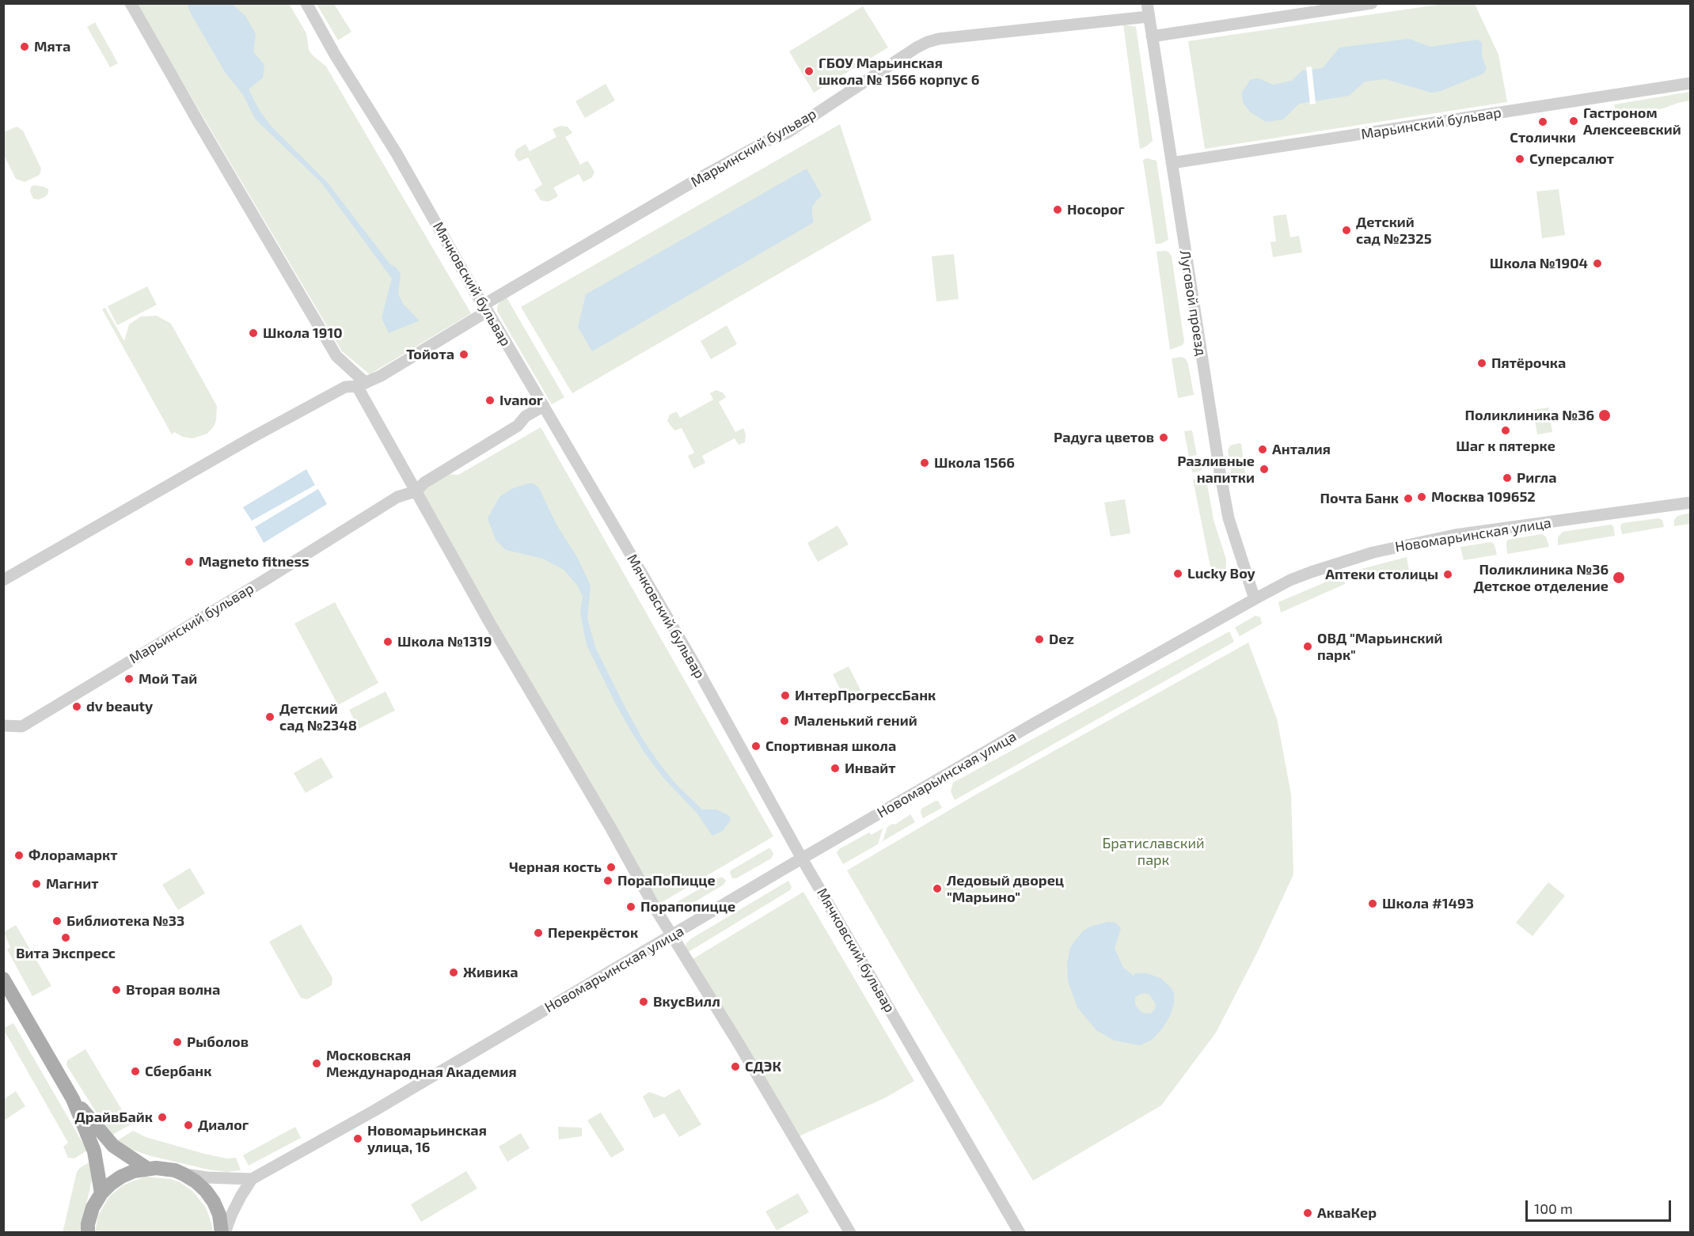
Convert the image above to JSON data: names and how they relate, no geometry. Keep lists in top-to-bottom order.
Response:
{
  "streets": {
    "street": [
      "Марьинский бульвар",
      "Мячковский бульвар",
      "Луговой проезд",
      "Новомарьинская улица"
    ]
  },
  "crossings": [
    ["Марьинский бульвар", "Мячковский бульвар"],
    ["Марьинский бульвар", "Луговой проезд"],
    ["Мячковский бульвар", "Новомарьинская улица"],
    ["Луговой проезд", "Новомарьинская улица"]
  ],
  "parks": ["Братиславский парк"],
  "places": [
    "Мята",
    "ГБОУ Марьинская школа № 1566 корпус 6",
    "Гастроном Алексеевский",
    "Столички",
    "Суперсалют",
    "Носорог",
    "Детский сад №2325",
    "Школа №1904",
    "Школа 1910",
    "Тойота",
    "Пятёрочка",
    "Ivanor",
    "Поликлиника №36",
    "Шаг к пятерке",
    "Радуга цветов",
    "Анталия",
    "Школа 1566",
    "Разливные напитки",
    "Ригла",
    "Москва 109652",
    "Почта Банк",
    "Magneto fitness",
    "Lucky Boy",
    "Аптеки столицы",
    "Поликлиника №36 Детское отделение",
    "Dez",
    "Школа №1319",
    "ОВД \"Марьинский парк\"",
    "Мой Тай",
    "ИнтерПрогрессБанк",
    "dv beauty",
    "Детский сад №2348",
    "Маленький гений",
    "Спортивная школа",
    "Инвайт",
    "Флорамаркт",
    "Черная кость",
    "ПораПоПицце",
    "Магнит",
    "Ледовый дворец \"Марьино\"",
    "Школа #1493",
    "Порапопицце",
    "Библиотека №33",
    "Перекрёсток",
    "Вита Экспресс",
    "Живика",
    "Вторая волна",
    "ВкусВилл",
    "Рыболов",
    "Московская Международная Академия",
    "СДЭК",
    "Сбербанк",
    "ДрайвБайк",
    "Диалог",
    "Новомарьинская улица, 16",
    "АкваКер"
  ],
  "scale_bar": "100 m"
}
